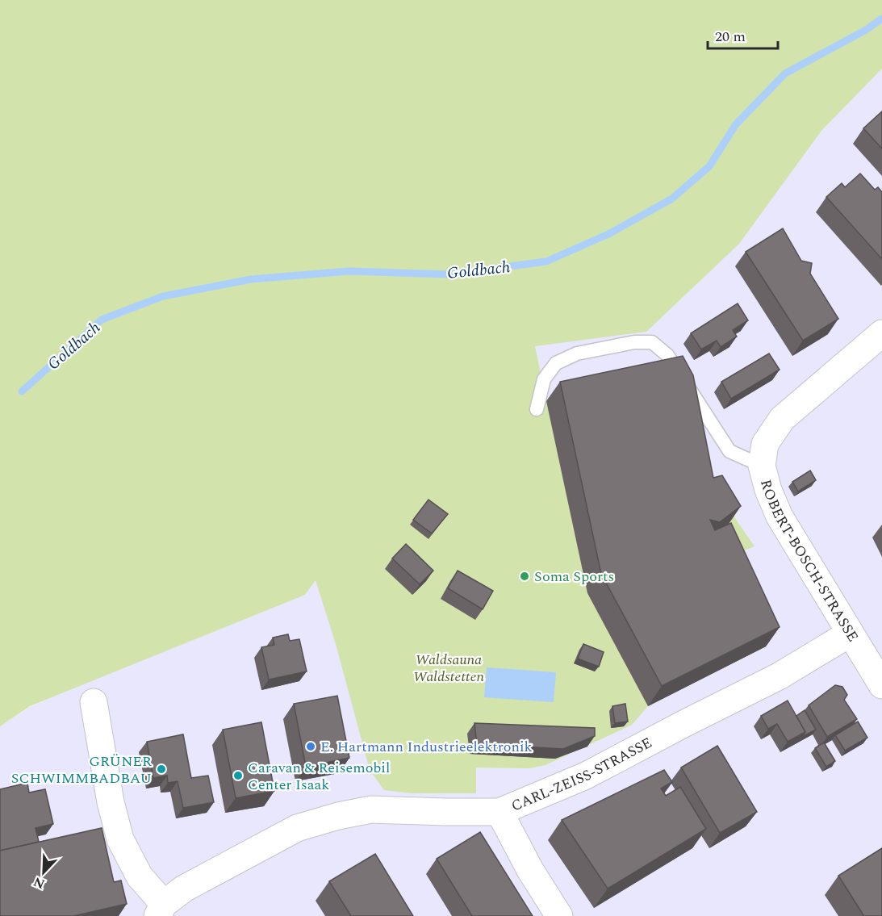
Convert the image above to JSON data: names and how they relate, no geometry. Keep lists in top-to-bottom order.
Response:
{
  "streets": {
    "street": ["ROBERT-BOSCH-STRASSE", "CARL-ZEISS-STRASSE"]
  },
  "crossings": [
    ["ROBERT-BOSCH-STRASSE", "CARL-ZEISS-STRASSE"]
  ],
  "water": ["Goldbach"],
  "parks": ["Waldsauna Waldstetten"],
  "places": [
    "Soma Sports",
    "E. Hartmann Industrieelektronik",
    "GRÜNER SCHWIMMBADBAU",
    "Caravan & Reisemobil Center Isaak"
  ],
  "scale_bar": "20 m",
  "north": "bottom left"
}
